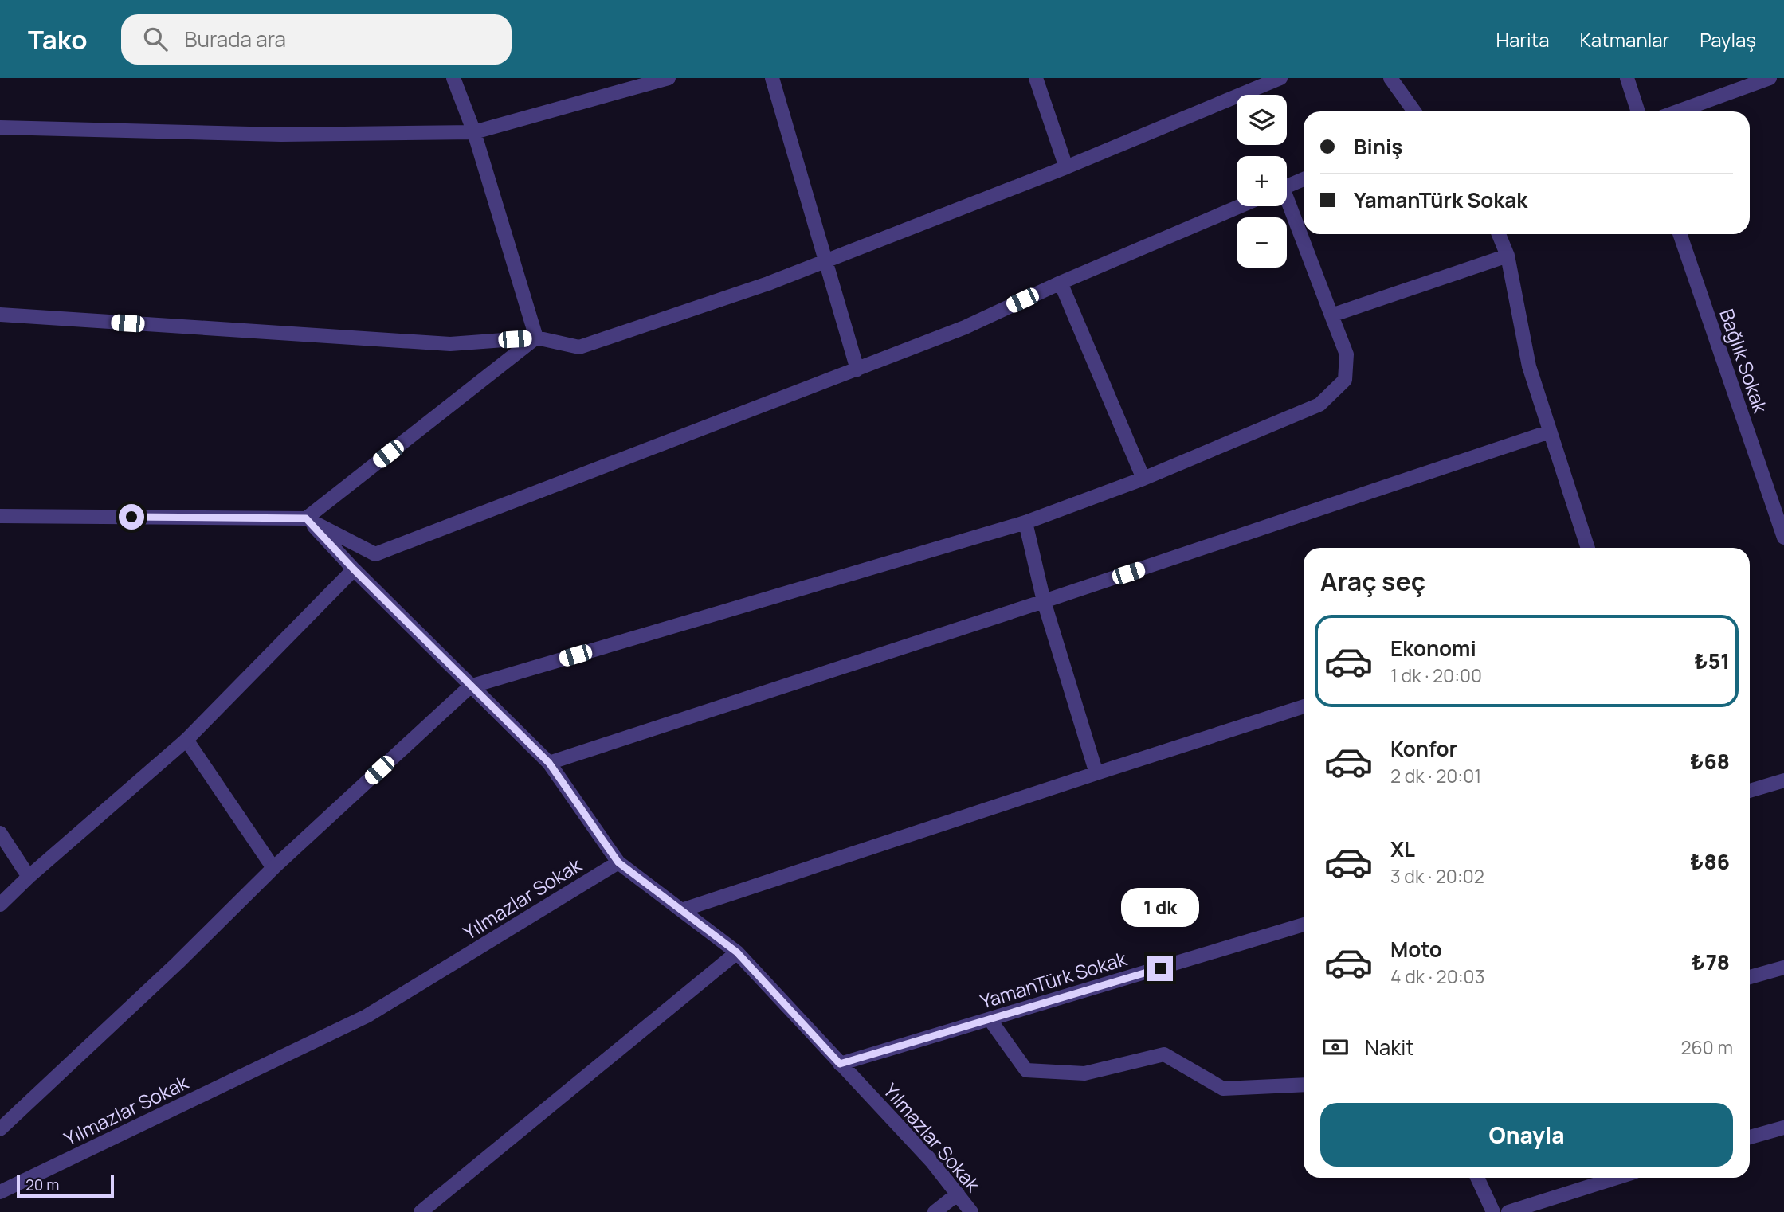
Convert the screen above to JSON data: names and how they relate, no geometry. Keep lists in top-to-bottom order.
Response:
{
  "streets": {
    "street": ["Bağlık Sokak", "Yılmazlar Sokak", "YamanTürk Sokak"]
  },
  "crossings": [
    ["Yılmazlar Sokak", "YamanTürk Sokak"]
  ],
  "scale_bar": "20 m",
  "page": {
    "header": "Tako",
    "search": "Burada ara",
    "nav": ["Harita", "Katmanlar", "Paylaş"],
    "map_buttons": ["+", "−"],
    "banner": ["Biniş", "YamanTürk Sokak"],
    "heading": "Araç seç",
    "list": [
      {
        "name": "Ekonomi",
        "note": "1 dk · 20:00",
        "value": "₺51"
      },
      {
        "name": "Konfor",
        "note": "2 dk · 20:01",
        "value": "₺68"
      },
      {
        "name": "XL",
        "note": "3 dk · 20:02",
        "value": "₺86"
      },
      {
        "name": "Moto",
        "note": "4 dk · 20:03",
        "value": "₺78"
      }
    ],
    "bubble": "1 dk",
    "pay": ["Nakit", "260 m"],
    "buttons": "Onayla",
    "scale": "20 m"
  }
}
